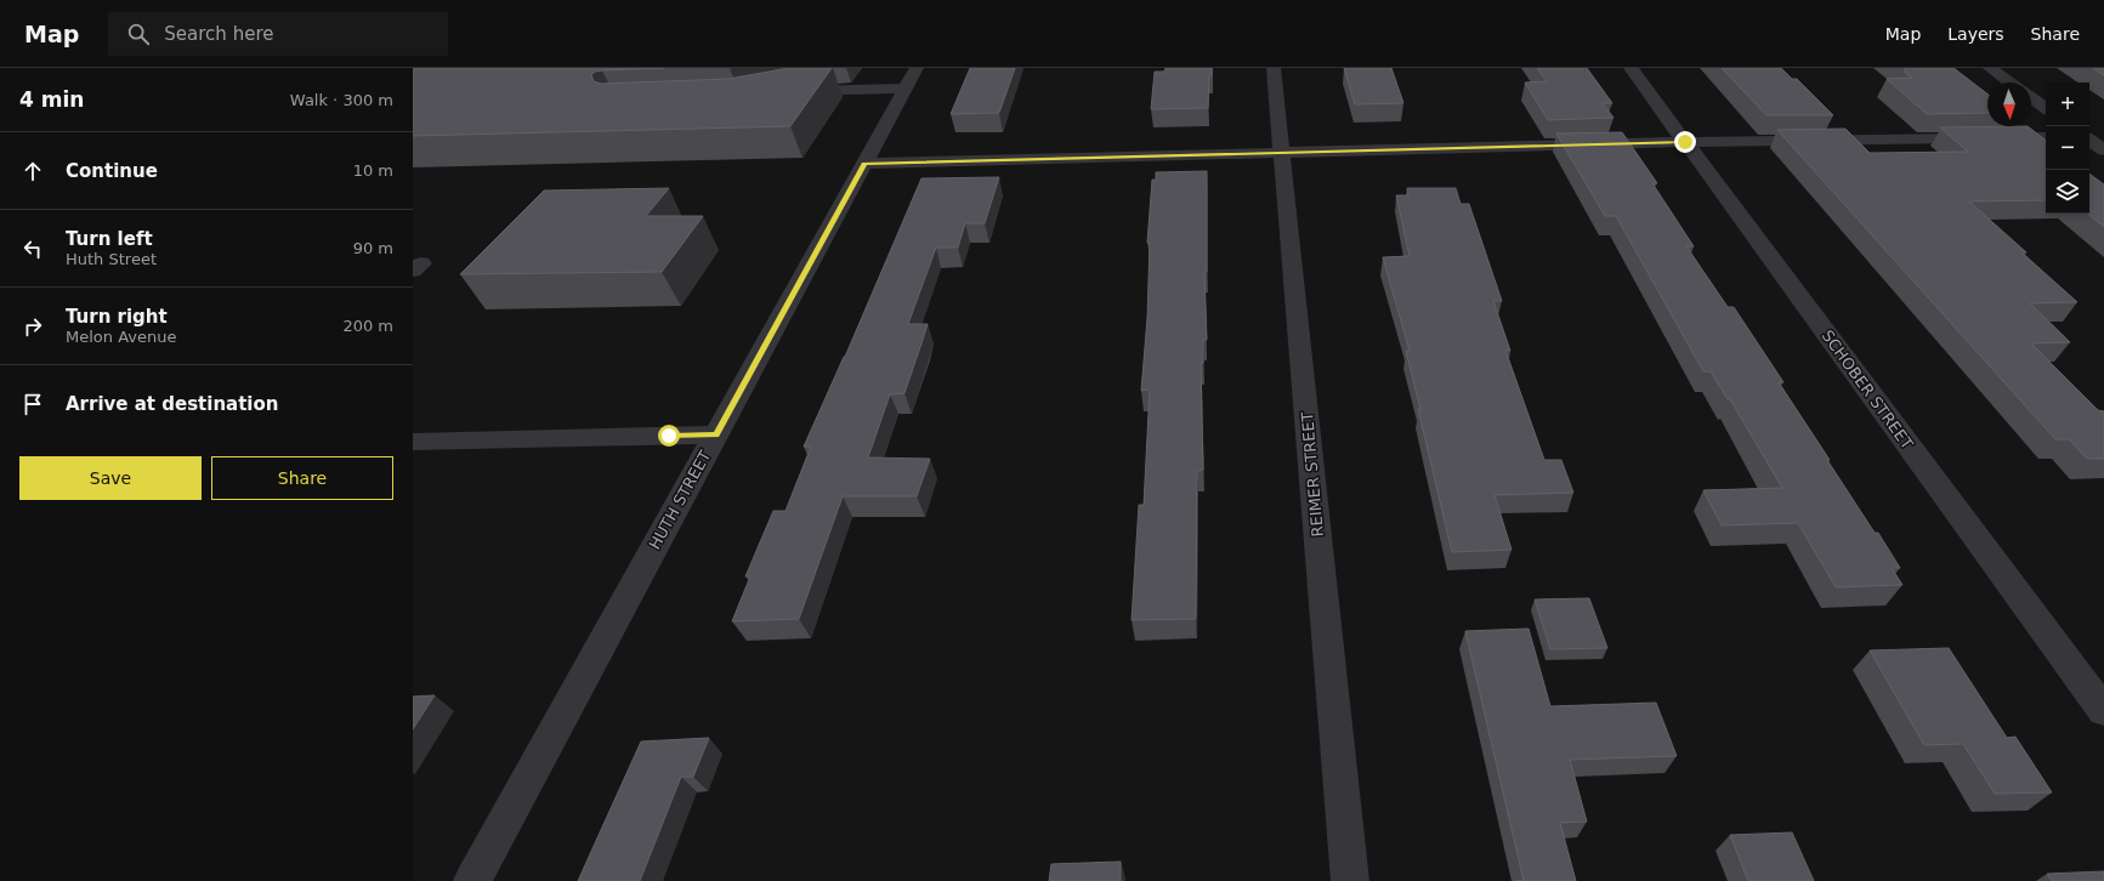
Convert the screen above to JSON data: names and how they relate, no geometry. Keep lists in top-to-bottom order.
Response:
{
  "streets": {
    "street": ["SCHOBER STREET", "REIMER STREET", "HUTH STREET"]
  },
  "north": "bottom",
  "page": {
    "header": "Map",
    "search": "Search here",
    "nav": ["Map", "Layers", "Share"],
    "heading": ["4 min", "Walk · 300 m"],
    "map_buttons": ["+", "−"],
    "list": [
      ["Continue", "10 m"],
      ["Turn left", "Huth Street", "90 m"],
      ["Turn right", "Melon Avenue", "200 m"],
      "Arrive at destination"
    ],
    "buttons": ["Save", "Share"]
  }
}
